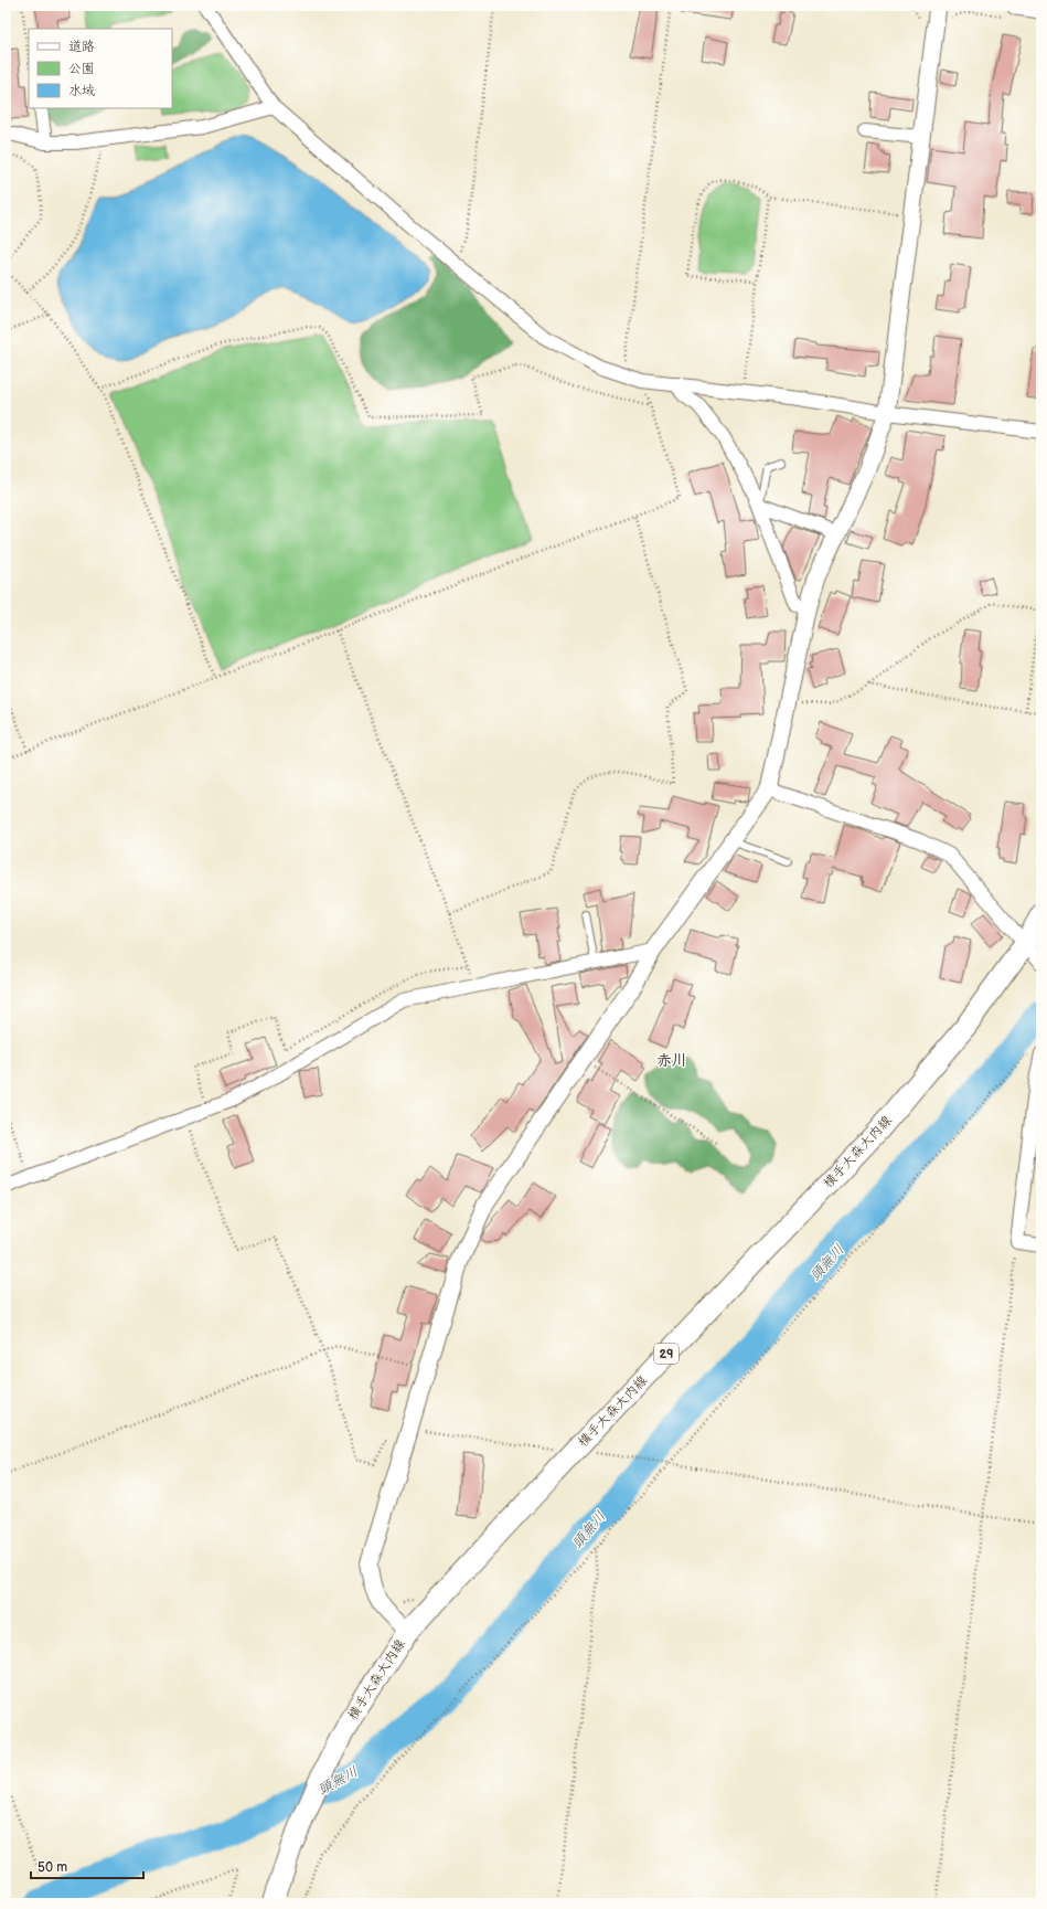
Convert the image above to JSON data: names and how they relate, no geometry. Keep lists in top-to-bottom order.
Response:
{
  "streets": {
    "main road": ["横手大森大内線", "29"]
  },
  "districts": ["赤川"],
  "water": ["頭無川"],
  "legend": ["道路", "公園", "水域"],
  "scale_bar": "50 m"
}
